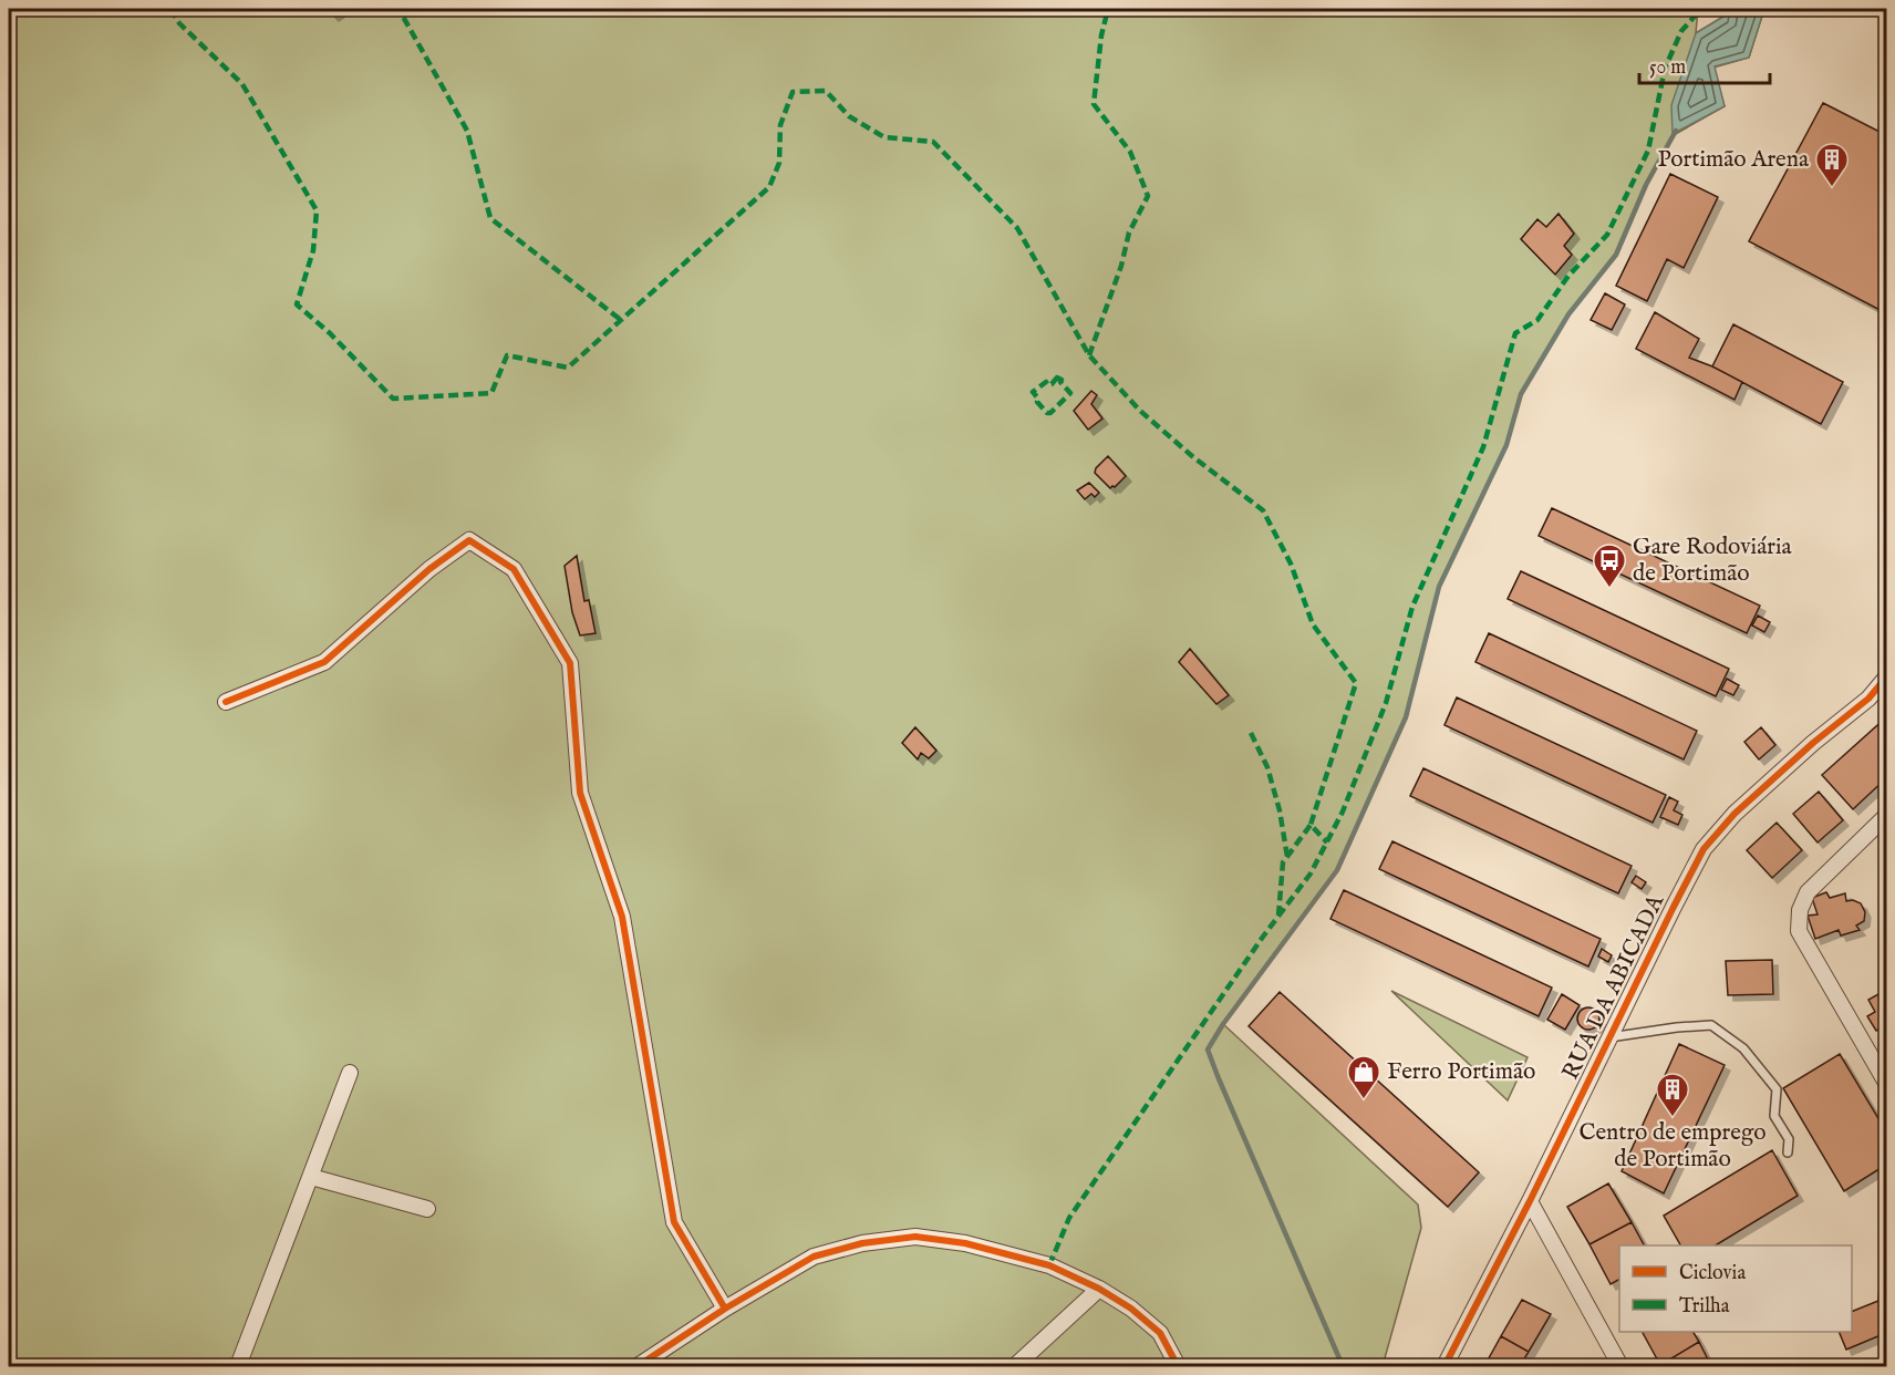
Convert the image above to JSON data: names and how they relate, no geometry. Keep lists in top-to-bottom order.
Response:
{
  "streets": {
    "street": ["RUA DA ABICADA"]
  },
  "places": {
    "building": ["Portimão Arena", "Centro de emprego de Portimão"],
    "bus stop": ["Gare Rodoviária de Portimão"],
    "shop": ["Ferro Portimão"]
  },
  "legend": ["Ciclovia", "Trilha"],
  "scale_bar": "50 m"
}
